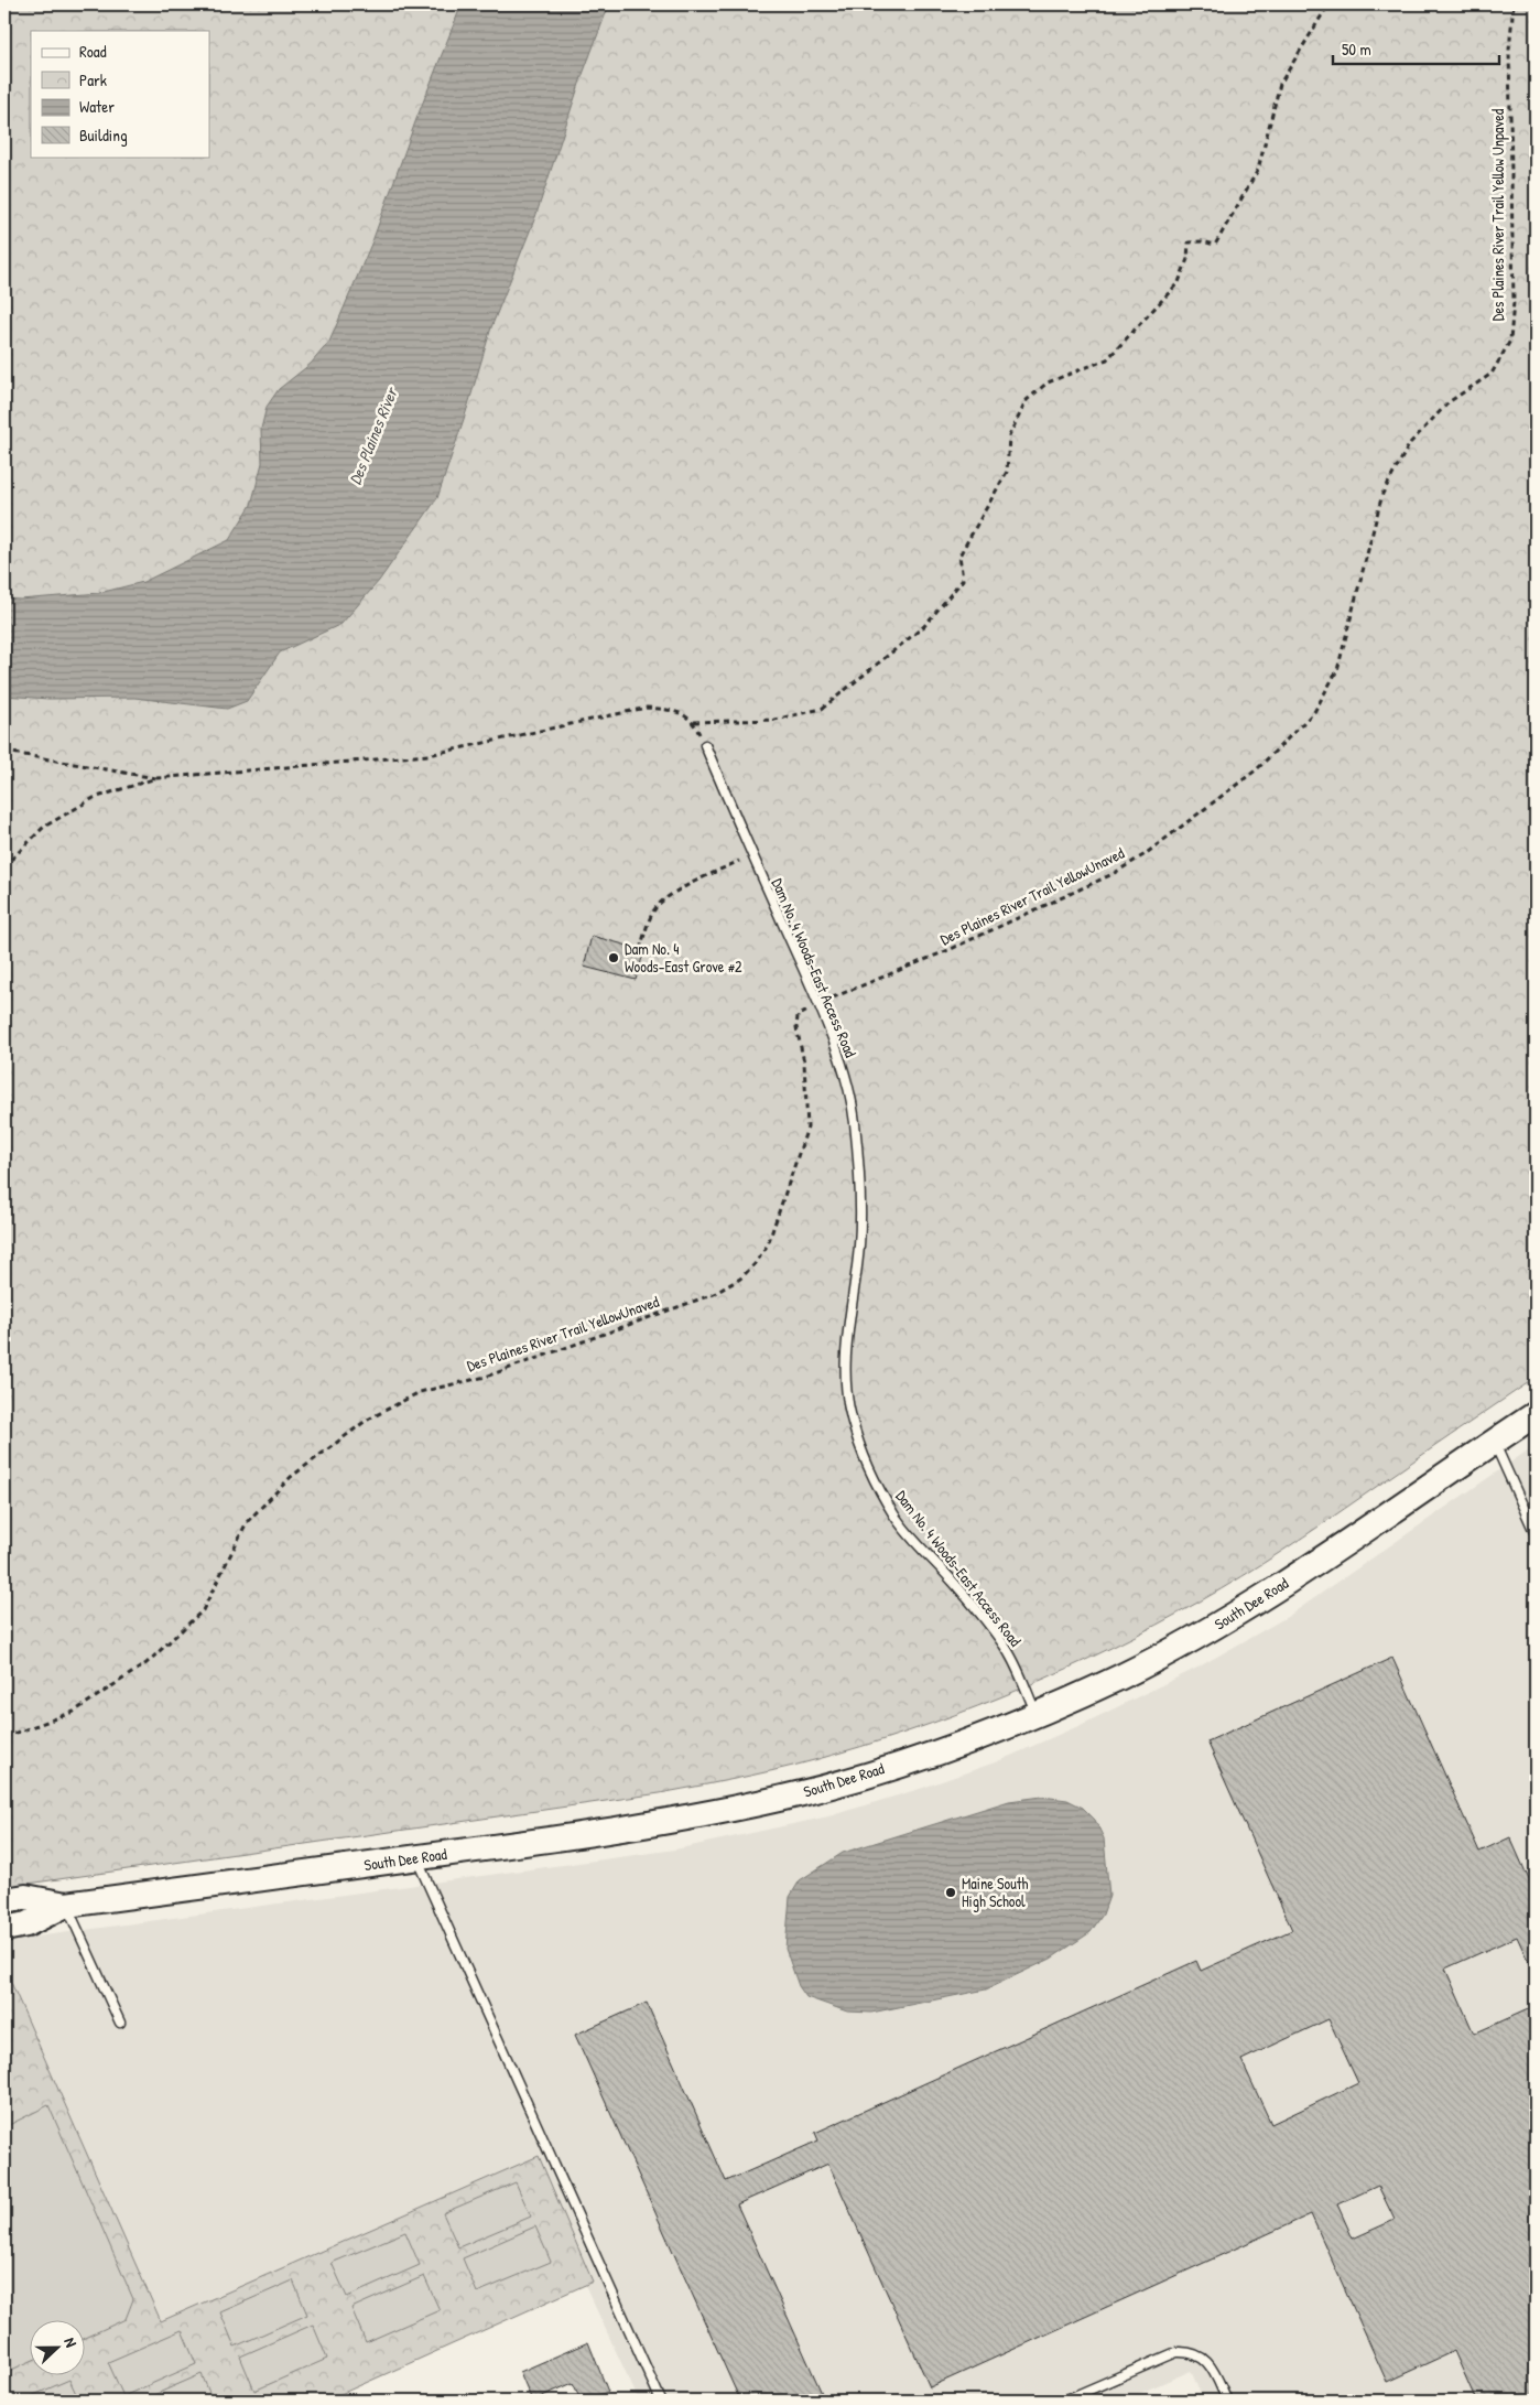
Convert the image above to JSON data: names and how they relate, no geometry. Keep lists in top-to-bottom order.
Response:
{
  "streets": {
    "main road": ["South Dee Road"],
    "lane": ["Dam No. 4 Woods-East Access Road"],
    "path": ["Des Plaines River Trail Yellow Unpaved", "Des Plaines River Trail YellowUnaved"]
  },
  "crossings": [
    ["Des Plaines River Trail Yellow Unpaved", "Des Plaines River Trail YellowUnaved"],
    ["Dam No. 4 Woods-East Access Road", "South Dee Road"]
  ],
  "water": ["Des Plaines River"],
  "places": ["Dam No. 4 Woods-East Grove #2", "Maine South High School"],
  "legend": [
    "Road",
    "Park",
    "Water",
    "Building"
  ],
  "scale_bar": "50 m",
  "north": "right"
}
